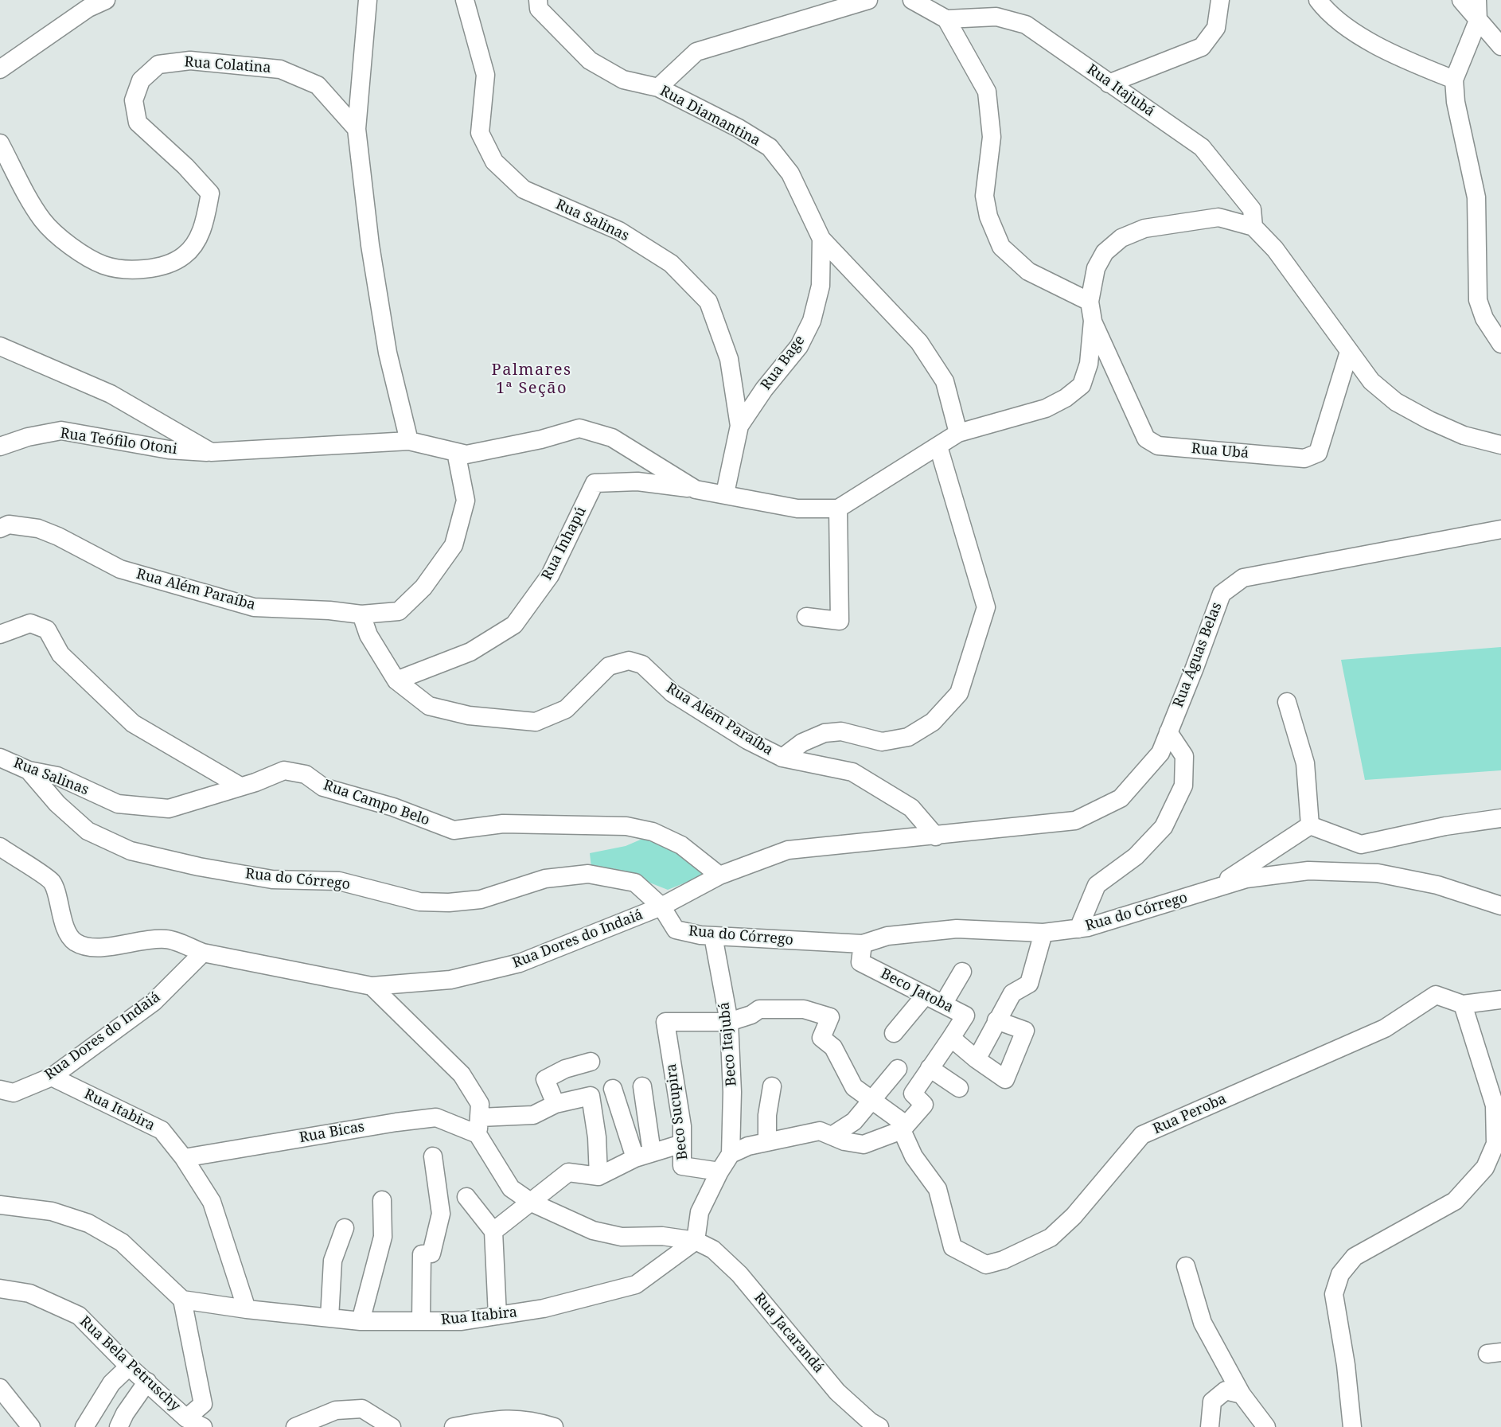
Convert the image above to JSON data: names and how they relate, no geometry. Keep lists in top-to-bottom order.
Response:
{
  "streets": {
    "street": [
      "Rua Colatina",
      "Rua Itajubá",
      "Rua Diamantina",
      "Rua Salinas",
      "Rua Bage",
      "Rua Teófilo Otoni",
      "Rua Ubá",
      "Rua Inhapú",
      "Rua Além Paraíba",
      "Rua Águas Belas",
      "Rua Campo Belo",
      "Rua do Córrego",
      "Rua Dores do Indaiá",
      "Beco Jatoba",
      "Beco Itajubá",
      "Rua Itabira",
      "Beco Sucupira",
      "Rua Peroba",
      "Rua Bicas",
      "Rua Jacarandá",
      "Rua Bela Petruschy"
    ]
  },
  "crossings": [
    ["Rua Diamantina", "Rua Bage"],
    ["Rua Salinas", "Rua Bage"],
    ["Rua Salinas", "Rua Campo Belo"],
    ["Rua Salinas", "Rua do Córrego"],
    ["Rua Teófilo Otoni", "Rua Inhapú"],
    ["Rua Inhapú", "Rua Além Paraíba"],
    ["Rua Além Paraíba", "Rua Águas Belas"],
    ["Rua Além Paraíba", "Rua Dores do Indaiá"],
    ["Rua Águas Belas", "Rua Dores do Indaiá"],
    ["Rua Campo Belo", "Rua Dores do Indaiá"],
    ["Rua do Córrego", "Rua Dores do Indaiá"],
    ["Rua do Córrego", "Beco Jatoba"],
    ["Rua do Córrego", "Beco Itajubá"],
    ["Rua Dores do Indaiá", "Rua Itabira"],
    ["Beco Itajubá", "Beco Sucupira"],
    ["Rua Itabira", "Rua Bicas"],
    ["Rua Itabira", "Rua Jacarandá"]
  ],
  "districts": ["Palmares 1ª Seção"]
}
